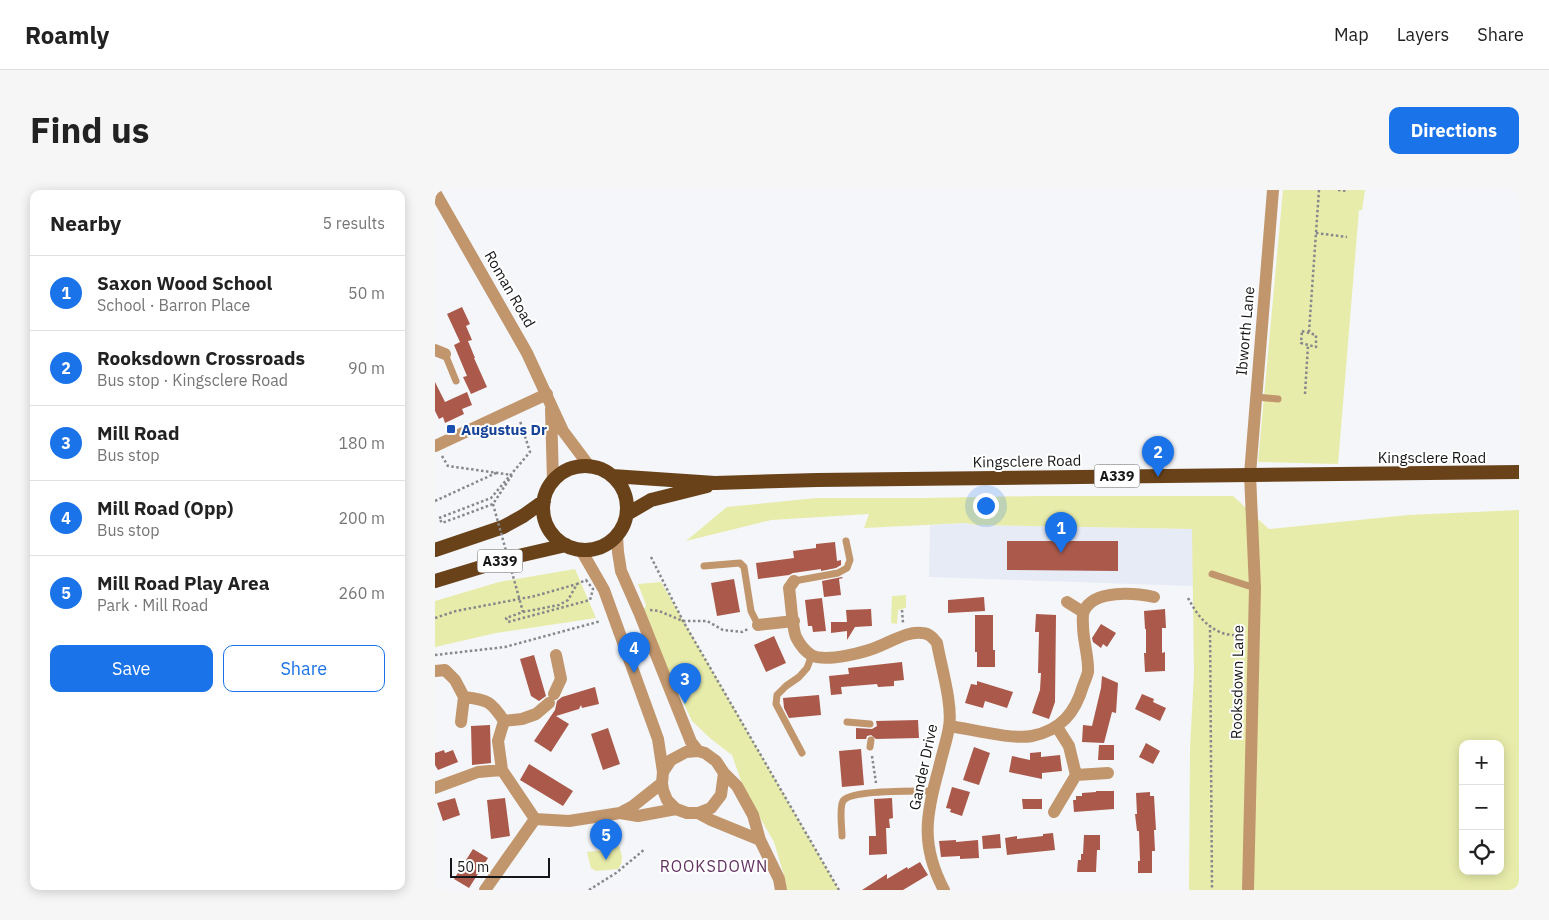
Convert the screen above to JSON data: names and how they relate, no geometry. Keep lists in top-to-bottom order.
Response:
{
  "streets": {
    "highway": ["Kingsclere Road", "A339"],
    "street": [
      "Roman Road",
      "Ibworth Lane",
      "Rooksdown Lane",
      "Gander Drive"
    ]
  },
  "crossings": [
    ["Roman Road", "Kingsclere Road"],
    ["Roman Road", "A339"],
    ["Ibworth Lane", "Kingsclere Road"],
    ["Ibworth Lane", "Rooksdown Lane"],
    ["Kingsclere Road", "A339"],
    ["Kingsclere Road", "Rooksdown Lane"]
  ],
  "districts": ["ROOKSDOWN"],
  "places": {
    "transit": ["Augustus Dr"]
  },
  "scale_bar": "50 m",
  "page": {
    "header": "Roamly",
    "nav": ["Map", "Layers", "Share"],
    "title": "Find us",
    "buttons": [
      "Directions",
      ["Save", "Share"]
    ],
    "heading": ["Nearby", "5 results"],
    "list": [
      {
        "mark": "1",
        "name": "Saxon Wood School",
        "note": "School · Barron Place",
        "value": "50 m"
      },
      {
        "mark": "2",
        "name": "Rooksdown Crossroads",
        "note": "Bus stop · Kingsclere Road",
        "value": "90 m"
      },
      {
        "mark": "3",
        "name": "Mill Road",
        "note": "Bus stop",
        "value": "180 m"
      },
      {
        "mark": "4",
        "name": "Mill Road (Opp)",
        "note": "Bus stop",
        "value": "200 m"
      },
      {
        "mark": "5",
        "name": "Mill Road Play Area",
        "note": "Park · Mill Road",
        "value": "260 m"
      }
    ],
    "pins": [
      "2",
      "1",
      "4",
      "3",
      "5"
    ],
    "map_buttons": ["+", "−"],
    "scale": "50 m"
  }
}
